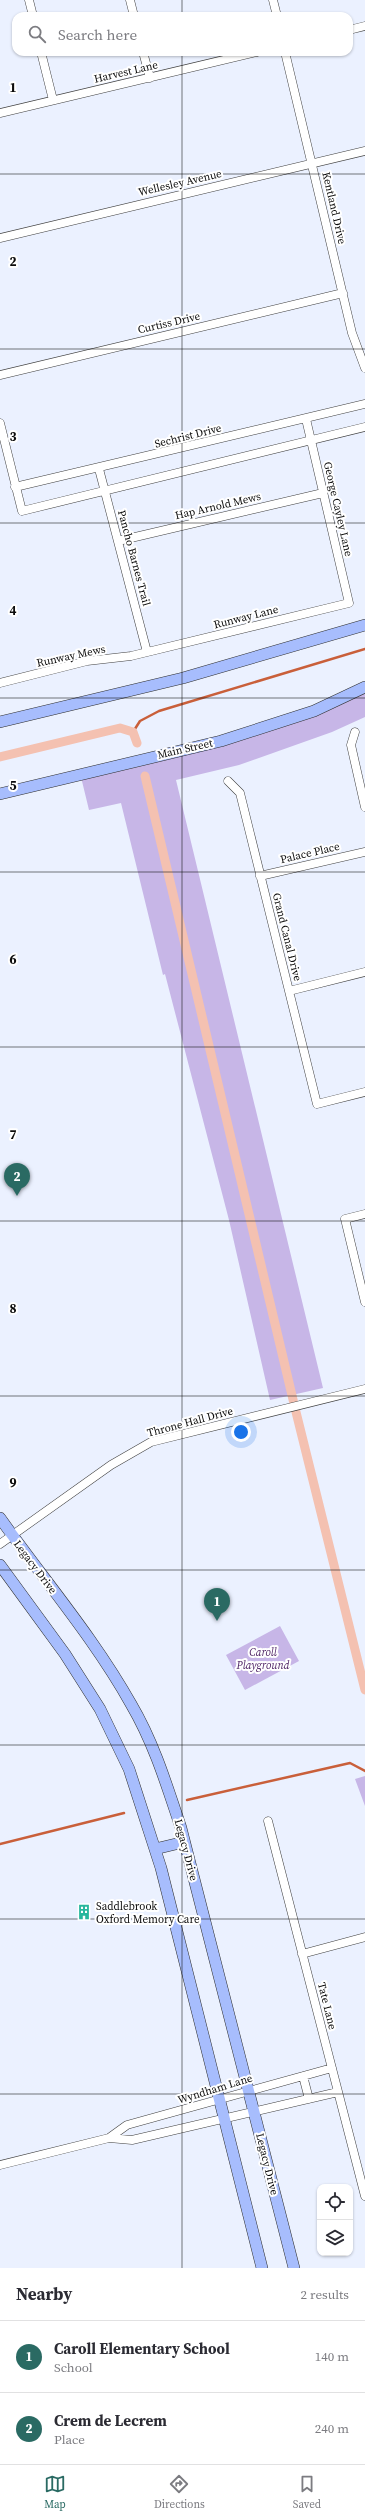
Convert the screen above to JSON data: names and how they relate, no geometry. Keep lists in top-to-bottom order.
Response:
{
  "streets": {
    "main road": ["Main Street", "Legacy Drive"],
    "street": [
      "Harvest Lane",
      "Wellesley Avenue",
      "Kentland Drive",
      "Curtiss Drive",
      "Sechrist Drive",
      "Hap Arnold Mews",
      "George Cayley Lane",
      "Pancho Barnes Trail",
      "Runway Lane",
      "Runway Mews",
      "Palace Place",
      "Grand Canal Drive",
      "Throne Hall Drive",
      "Tate Lane",
      "Wyndham Lane"
    ]
  },
  "crossings": [
    ["Wellesley Avenue", "Kentland Drive"],
    ["Kentland Drive", "Curtiss Drive"],
    ["Sechrist Drive", "George Cayley Lane"],
    ["Sechrist Drive", "Pancho Barnes Trail"],
    ["Hap Arnold Mews", "George Cayley Lane"],
    ["Hap Arnold Mews", "Pancho Barnes Trail"],
    ["George Cayley Lane", "Runway Lane"],
    ["Pancho Barnes Trail", "Runway Lane"],
    ["Pancho Barnes Trail", "Runway Mews"],
    ["Runway Lane", "Runway Mews"],
    ["Palace Place", "Grand Canal Drive"],
    ["Throne Hall Drive", "Legacy Drive"],
    ["Legacy Drive", "Wyndham Lane"],
    ["Tate Lane", "Wyndham Lane"]
  ],
  "parks": ["Caroll Playground"],
  "places": {
    "building": ["Saddlebrook Oxford Memory Care"]
  },
  "page": {
    "search": "Search here",
    "pins": ["2", "1"],
    "heading": ["Nearby", "2 results"],
    "list": [
      {
        "mark": "1",
        "name": "Caroll Elementary School",
        "note": "School",
        "value": "140 m"
      },
      {
        "mark": "2",
        "name": "Crem de Lecrem",
        "note": "Place",
        "value": "240 m"
      }
    ],
    "nav": ["Map", "Directions", "Saved"]
  },
  "grid": {
    "rows": [
      "1",
      "2",
      "3",
      "4",
      "5",
      "6",
      "7",
      "8",
      "9"
    ]
  }
}
